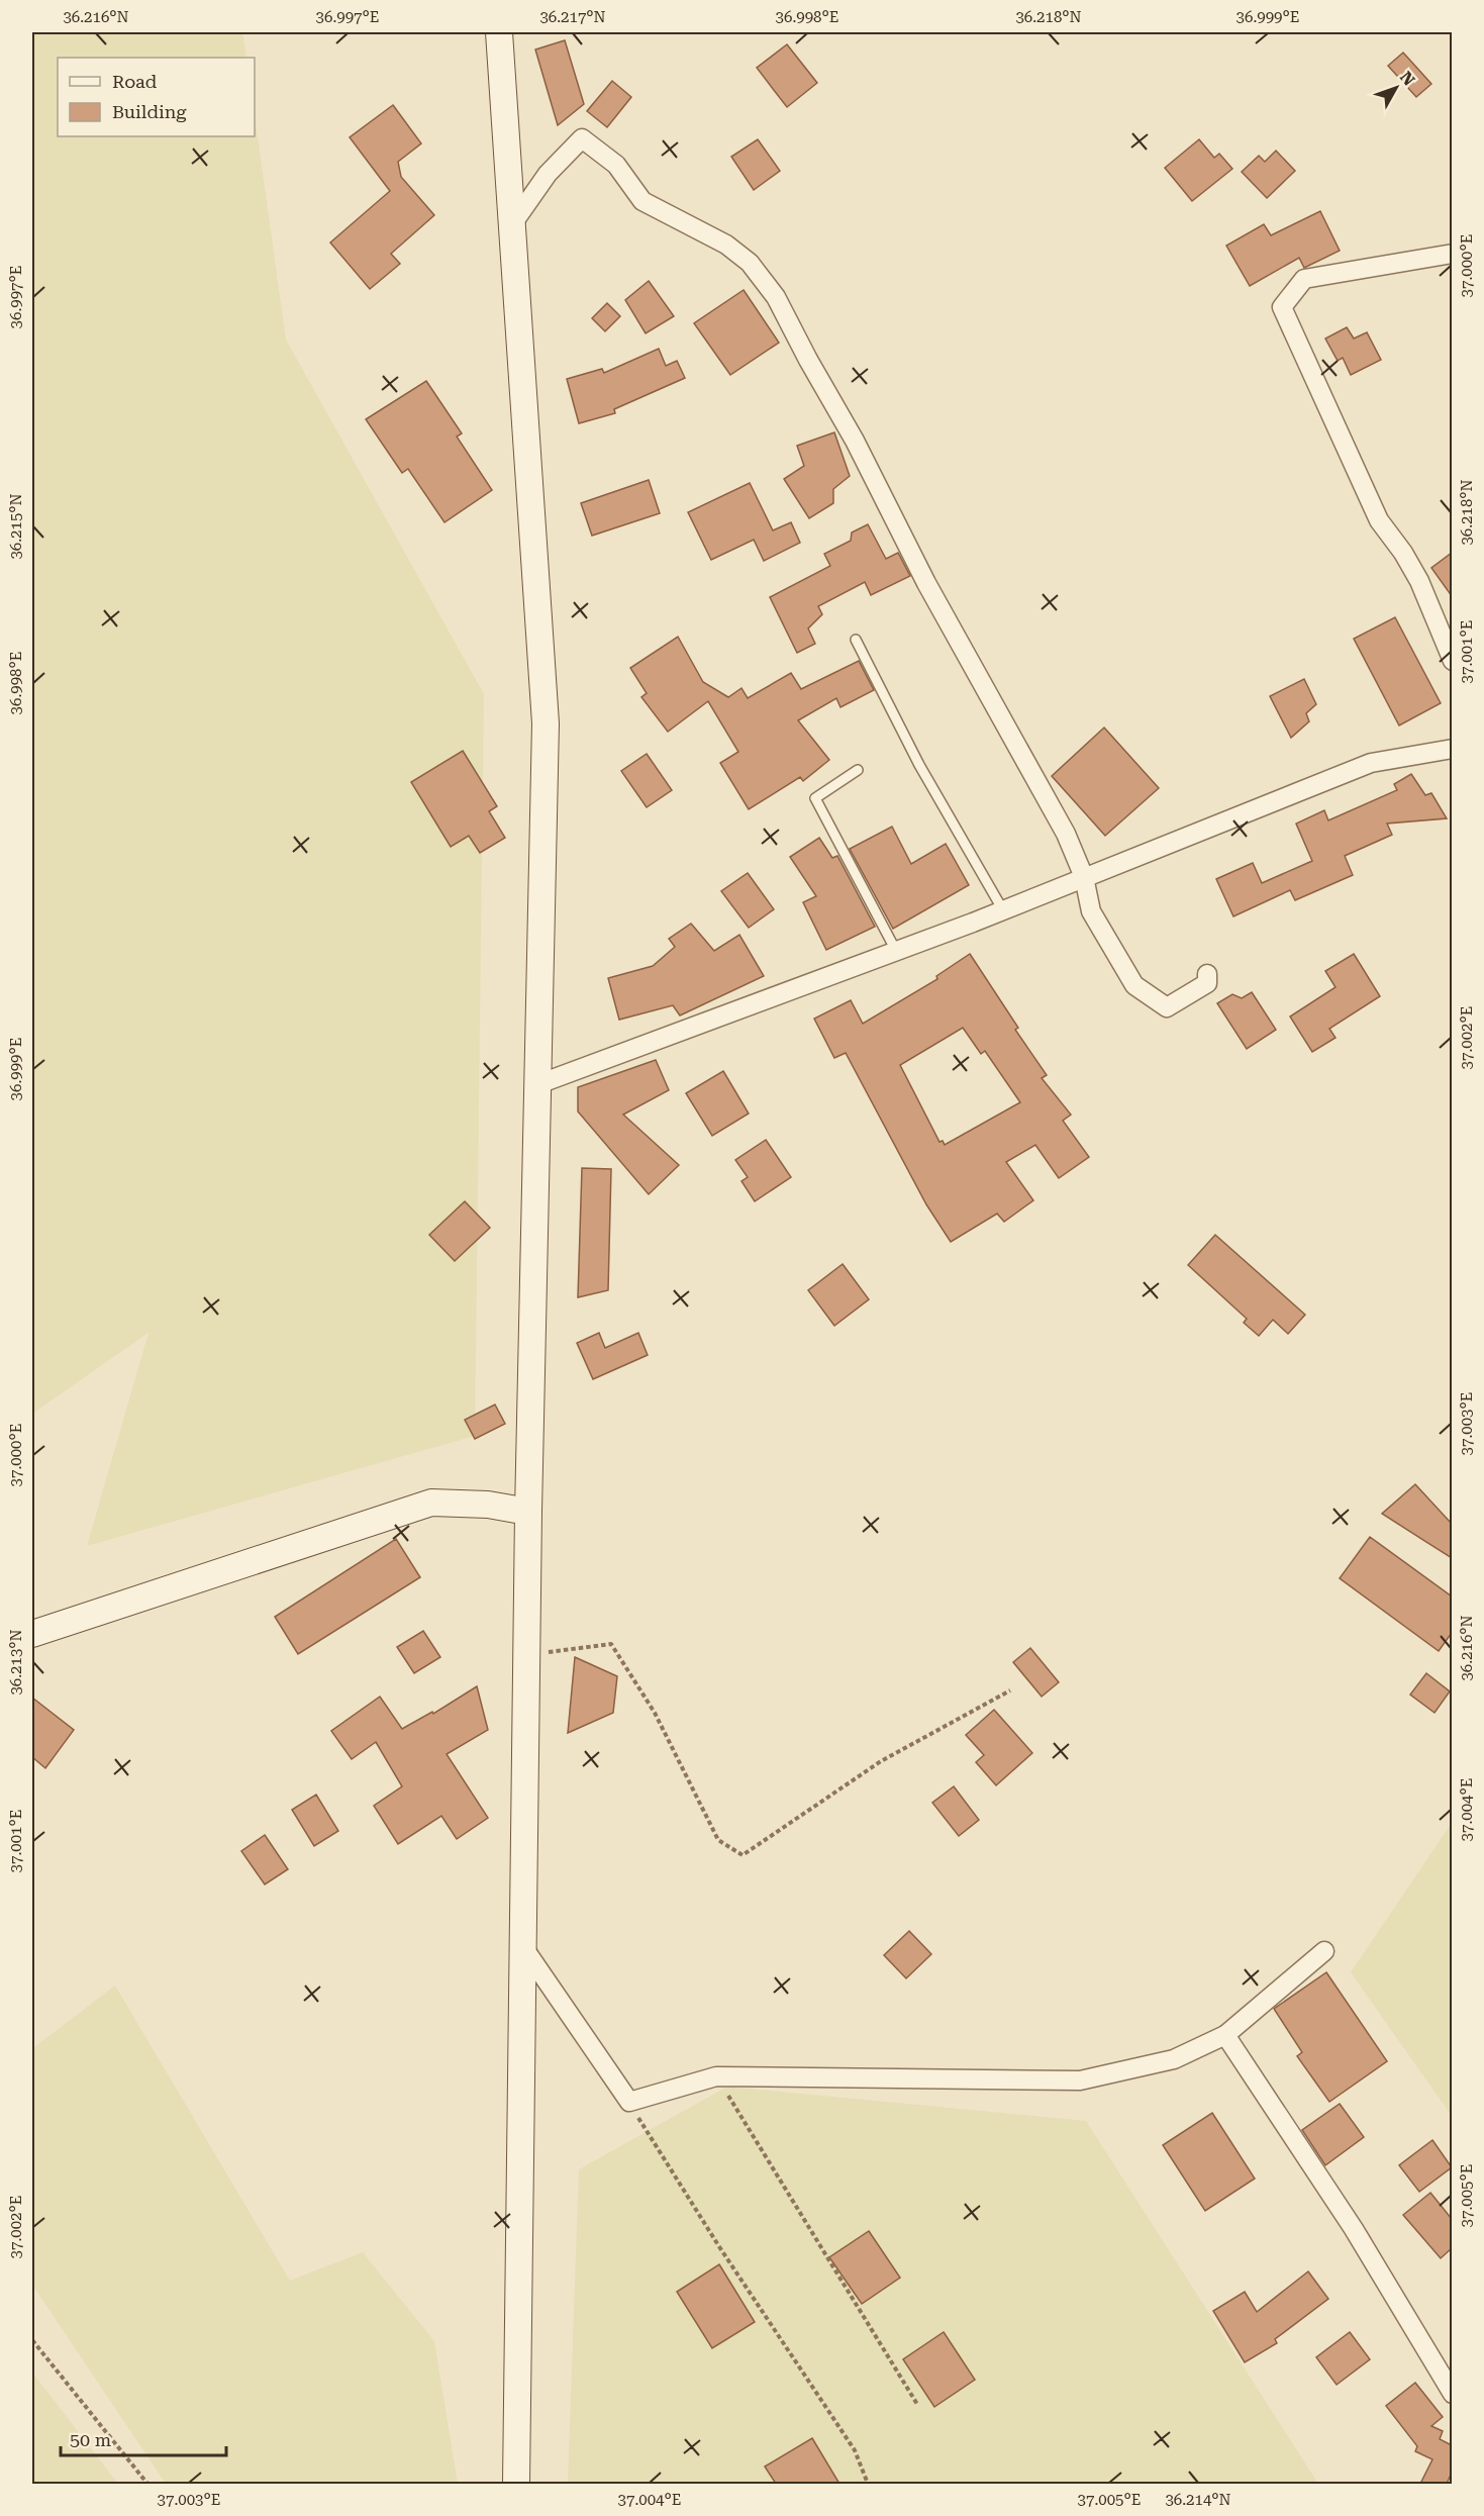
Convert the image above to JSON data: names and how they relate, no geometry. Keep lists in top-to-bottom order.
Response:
{
  "legend": ["Road", "Building"],
  "scale_bar": "50 m",
  "north": "top right",
  "coordinates": [
    "36.216°N",
    "36.997°E",
    "36.217°N",
    "36.998°E",
    "36.218°N",
    "36.999°E",
    "37.000°E",
    "36.215°N",
    "37.001°E",
    "37.002°E",
    "37.003°E",
    "36.213°N",
    "37.004°E",
    "37.005°E",
    "36.214°N"
  ]
}
